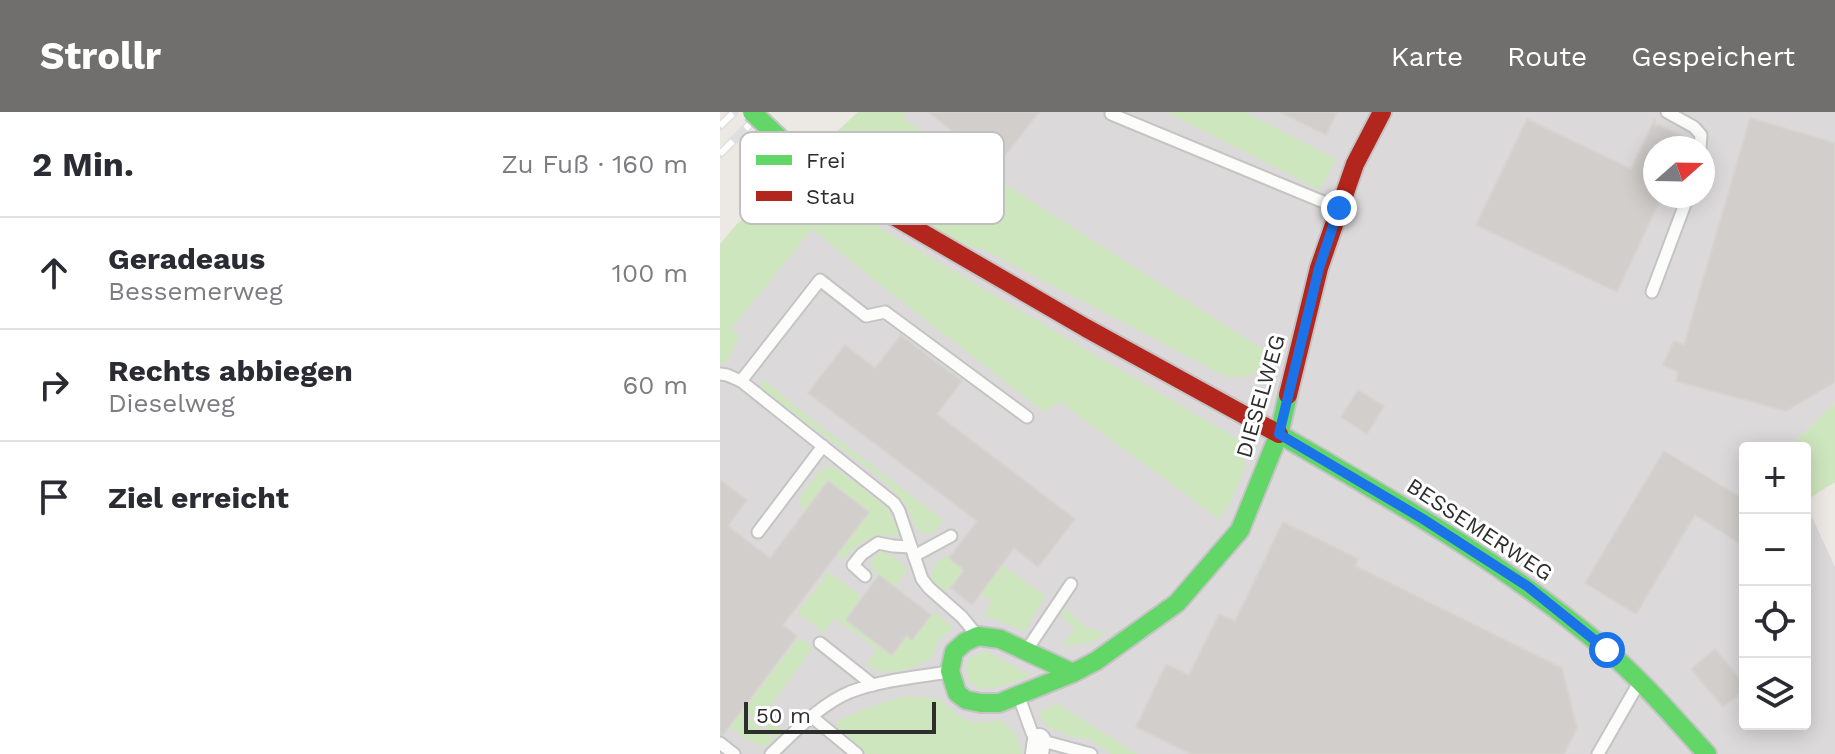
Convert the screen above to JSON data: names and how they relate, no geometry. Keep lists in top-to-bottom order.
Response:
{
  "streets": {
    "street": ["DIESELWEG", "BESSEMERWEG"]
  },
  "crossings": [
    ["DIESELWEG", "BESSEMERWEG"]
  ],
  "legend": ["Frei", "Stau"],
  "scale_bar": "50 m",
  "north": "right",
  "page": {
    "header": "Strollr",
    "nav": ["Karte", "Route", "Gespeichert"],
    "heading": ["2 Min.", "Zu Fuß · 160 m"],
    "list": [
      ["Geradeaus", "Bessemerweg", "100 m"],
      ["Rechts abbiegen", "Dieselweg", "60 m"],
      "Ziel erreicht"
    ],
    "map_buttons": ["+", "−"],
    "scale": "50 m"
  }
}
